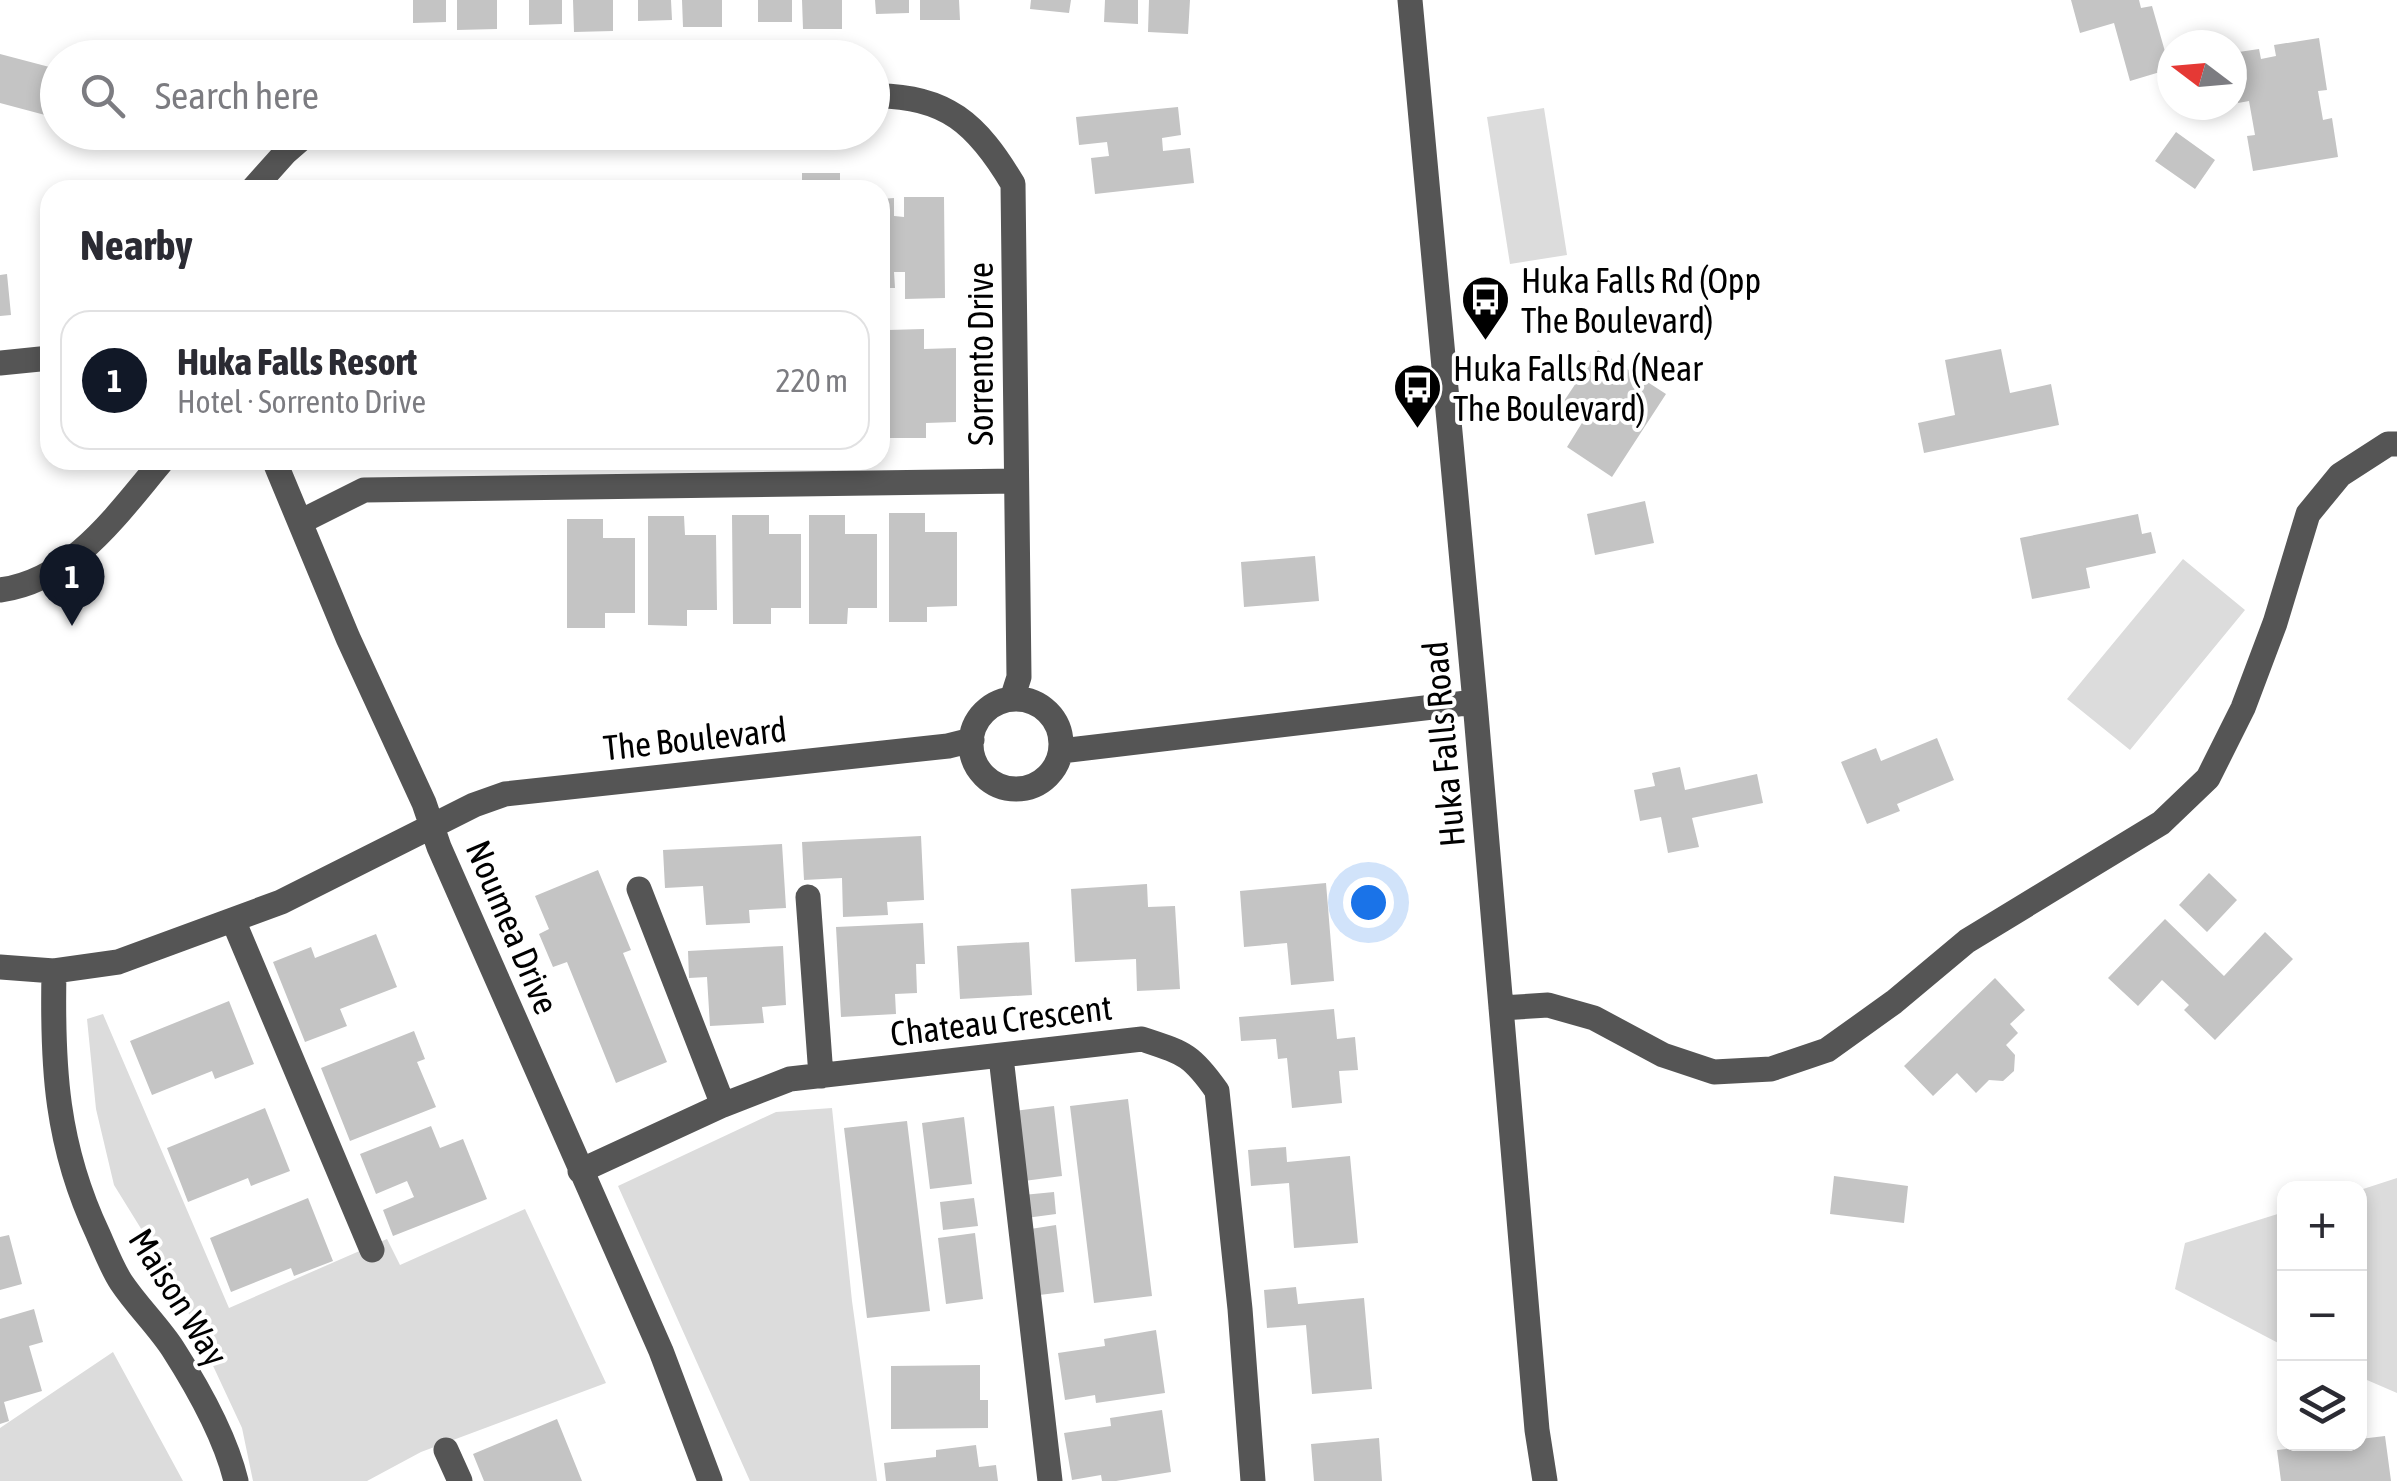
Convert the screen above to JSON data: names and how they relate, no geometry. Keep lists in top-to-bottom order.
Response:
{
  "streets": {
    "street": [
      "Sorrento Drive",
      "The Boulevard",
      "Huka Falls Road",
      "Noumea Drive",
      "Chateau Crescent",
      "Maison Way"
    ]
  },
  "crossings": [
    ["Sorrento Drive", "The Boulevard"],
    ["The Boulevard", "Noumea Drive"],
    ["Noumea Drive", "Chateau Crescent"],
    ["Noumea Drive", "Maison Way"]
  ],
  "places": {
    "bus stop": ["Huka Falls Rd (Opp The Boulevard)", "Huka Falls Rd (Near The Boulevard)"]
  },
  "north": "left",
  "page": {
    "search": "Search here",
    "heading": "Nearby",
    "list": [
      {
        "mark": "1",
        "name": "Huka Falls Resort",
        "note": "Hotel · Sorrento Drive",
        "value": "220 m"
      }
    ],
    "pins": "1",
    "map_buttons": ["+", "−"]
  }
}
